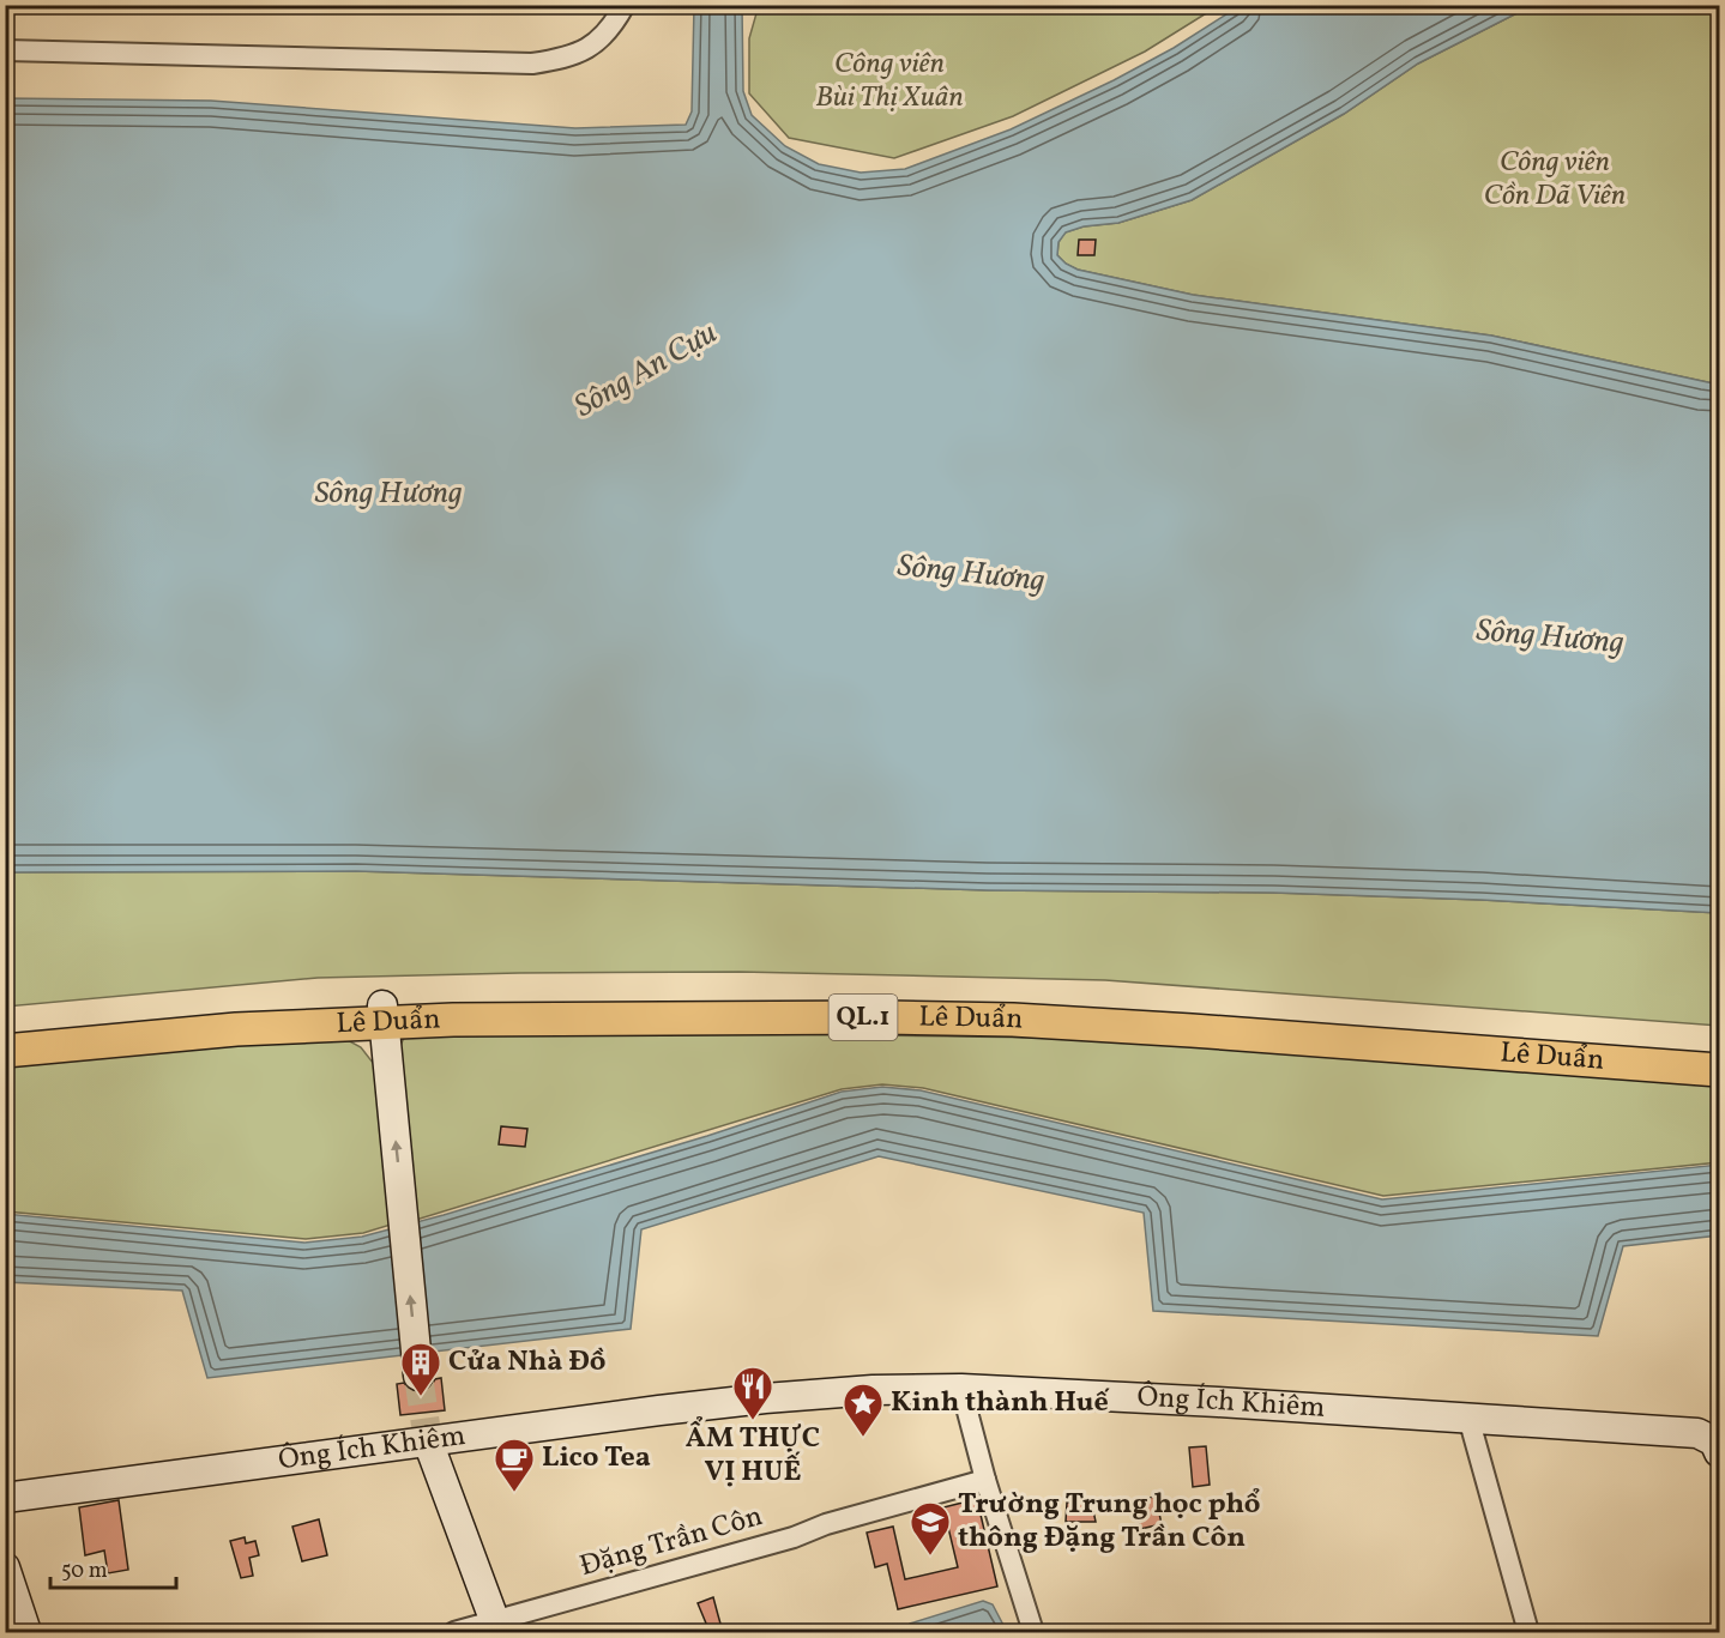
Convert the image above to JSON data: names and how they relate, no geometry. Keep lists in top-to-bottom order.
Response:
{
  "streets": {
    "main road": ["QL.1", "Lê Duẩn"],
    "street": ["Ông Ích Khiêm", "Đặng Trần Côn"]
  },
  "water": ["Sông An Cựu", "Sông Hương"],
  "parks": ["Công viên Bùi Thị Xuân", "Công viên Cồn Dã Viên"],
  "places": {
    "building": ["Cửa Nhà Đồ"],
    "restaurant": ["ẨM THỰC VỊ HUẾ"],
    "place": ["Kinh thành Huế"],
    "cafe": ["Lico Tea"],
    "school or university": ["Trường Trung học phổ thông Đặng Trần Côn"]
  },
  "scale_bar": "50 m"
}
